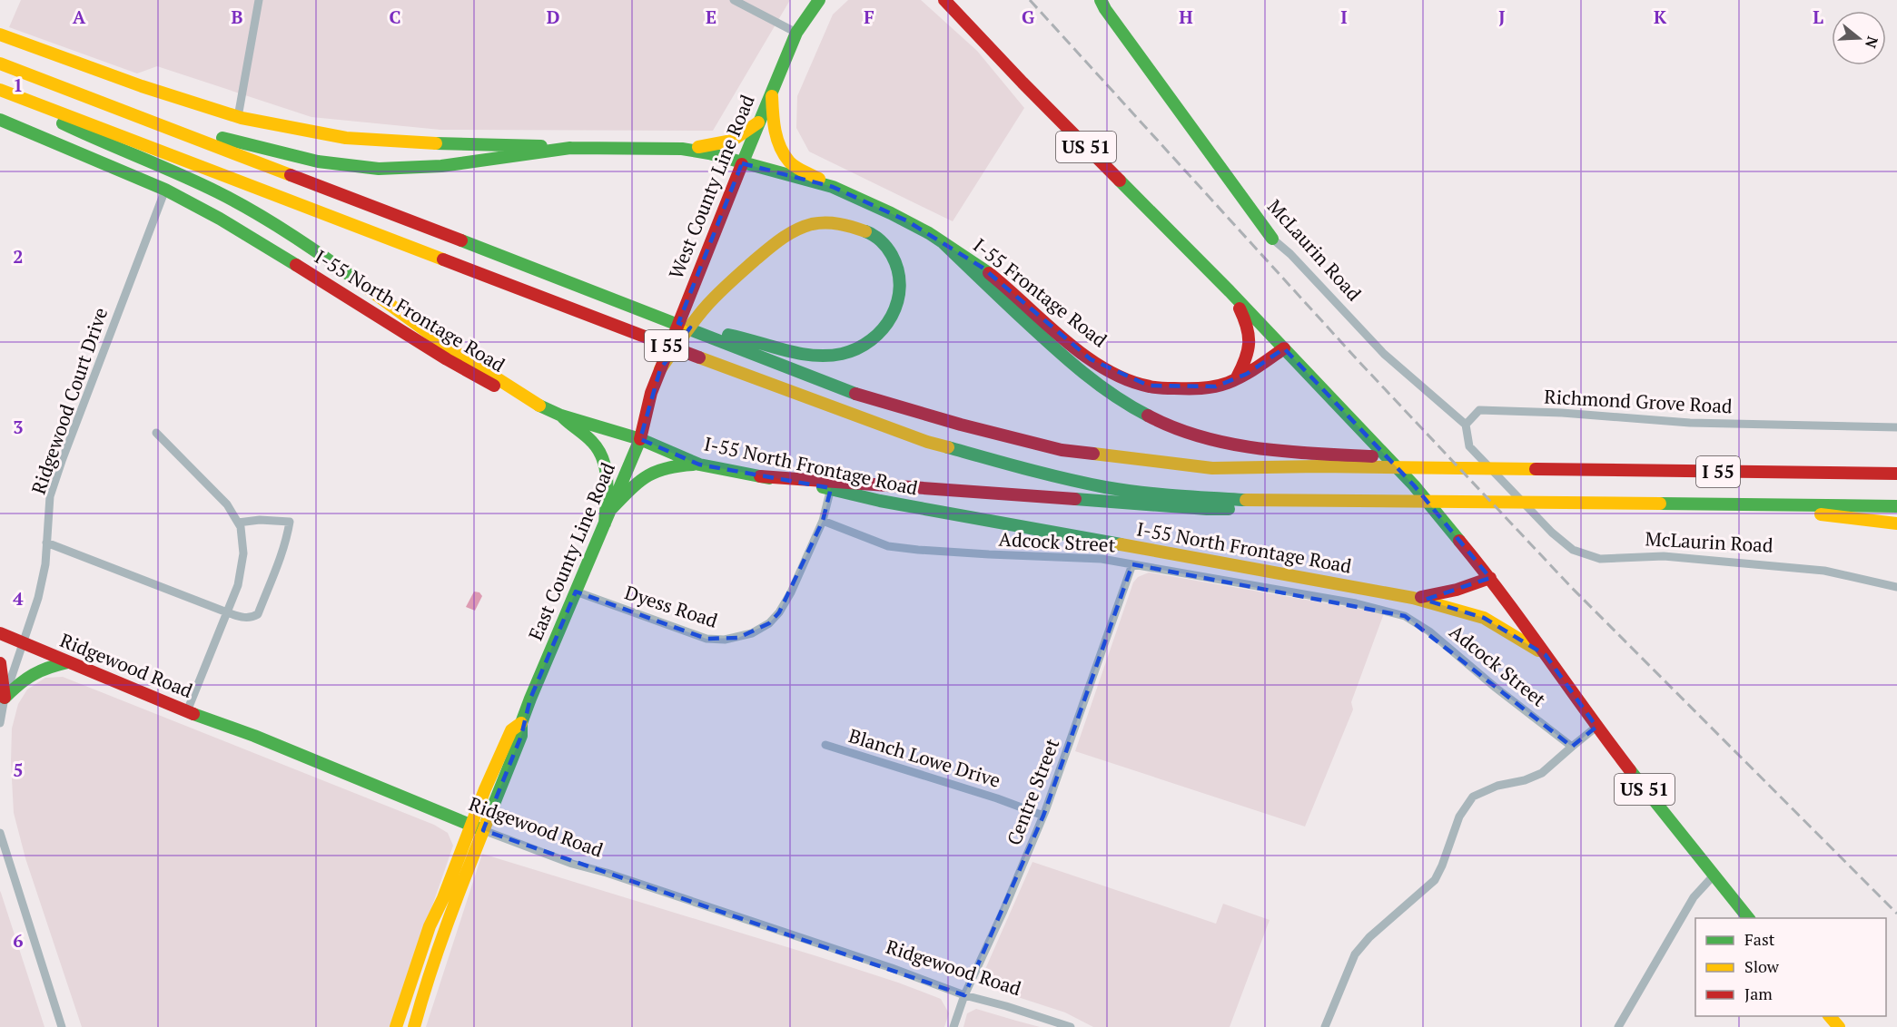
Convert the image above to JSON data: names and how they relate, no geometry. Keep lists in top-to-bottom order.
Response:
{
  "streets": {
    "main road": [
      "US 51",
      "West County Line Road",
      "McLaurin Road",
      "I-55 Frontage Road",
      "I-55 North Frontage Road",
      "I 55",
      "East County Line Road",
      "Ridgewood Road"
    ],
    "street": [
      "Ridgewood Court Drive",
      "Richmond Grove Road",
      "Adcock Street",
      "Dyess Road",
      "Blanch Lowe Drive",
      "Centre Street"
    ]
  },
  "crossings": [
    ["US 51", "I-55 Frontage Road"],
    ["US 51", "I-55 North Frontage Road"],
    ["West County Line Road", "I-55 Frontage Road"],
    ["West County Line Road", "East County Line Road"],
    ["McLaurin Road", "Richmond Grove Road"],
    ["I-55 North Frontage Road", "Ridgewood Court Drive"],
    ["I-55 North Frontage Road", "East County Line Road"],
    ["I-55 North Frontage Road", "Dyess Road"],
    ["Ridgewood Court Drive", "Ridgewood Road"],
    ["Adcock Street", "Dyess Road"],
    ["Adcock Street", "Centre Street"],
    ["East County Line Road", "Dyess Road"],
    ["East County Line Road", "Ridgewood Road"],
    ["Ridgewood Road", "Centre Street"],
    ["Blanch Lowe Drive", "Centre Street"]
  ],
  "legend": ["Fast", "Slow", "Jam"],
  "north": "right",
  "grid": {
    "columns": [
      "A",
      "B",
      "C",
      "D",
      "E",
      "F",
      "G",
      "H",
      "I",
      "J",
      "K",
      "L"
    ],
    "rows": [
      "1",
      "2",
      "3",
      "4",
      "5",
      "6"
    ]
  }
}
